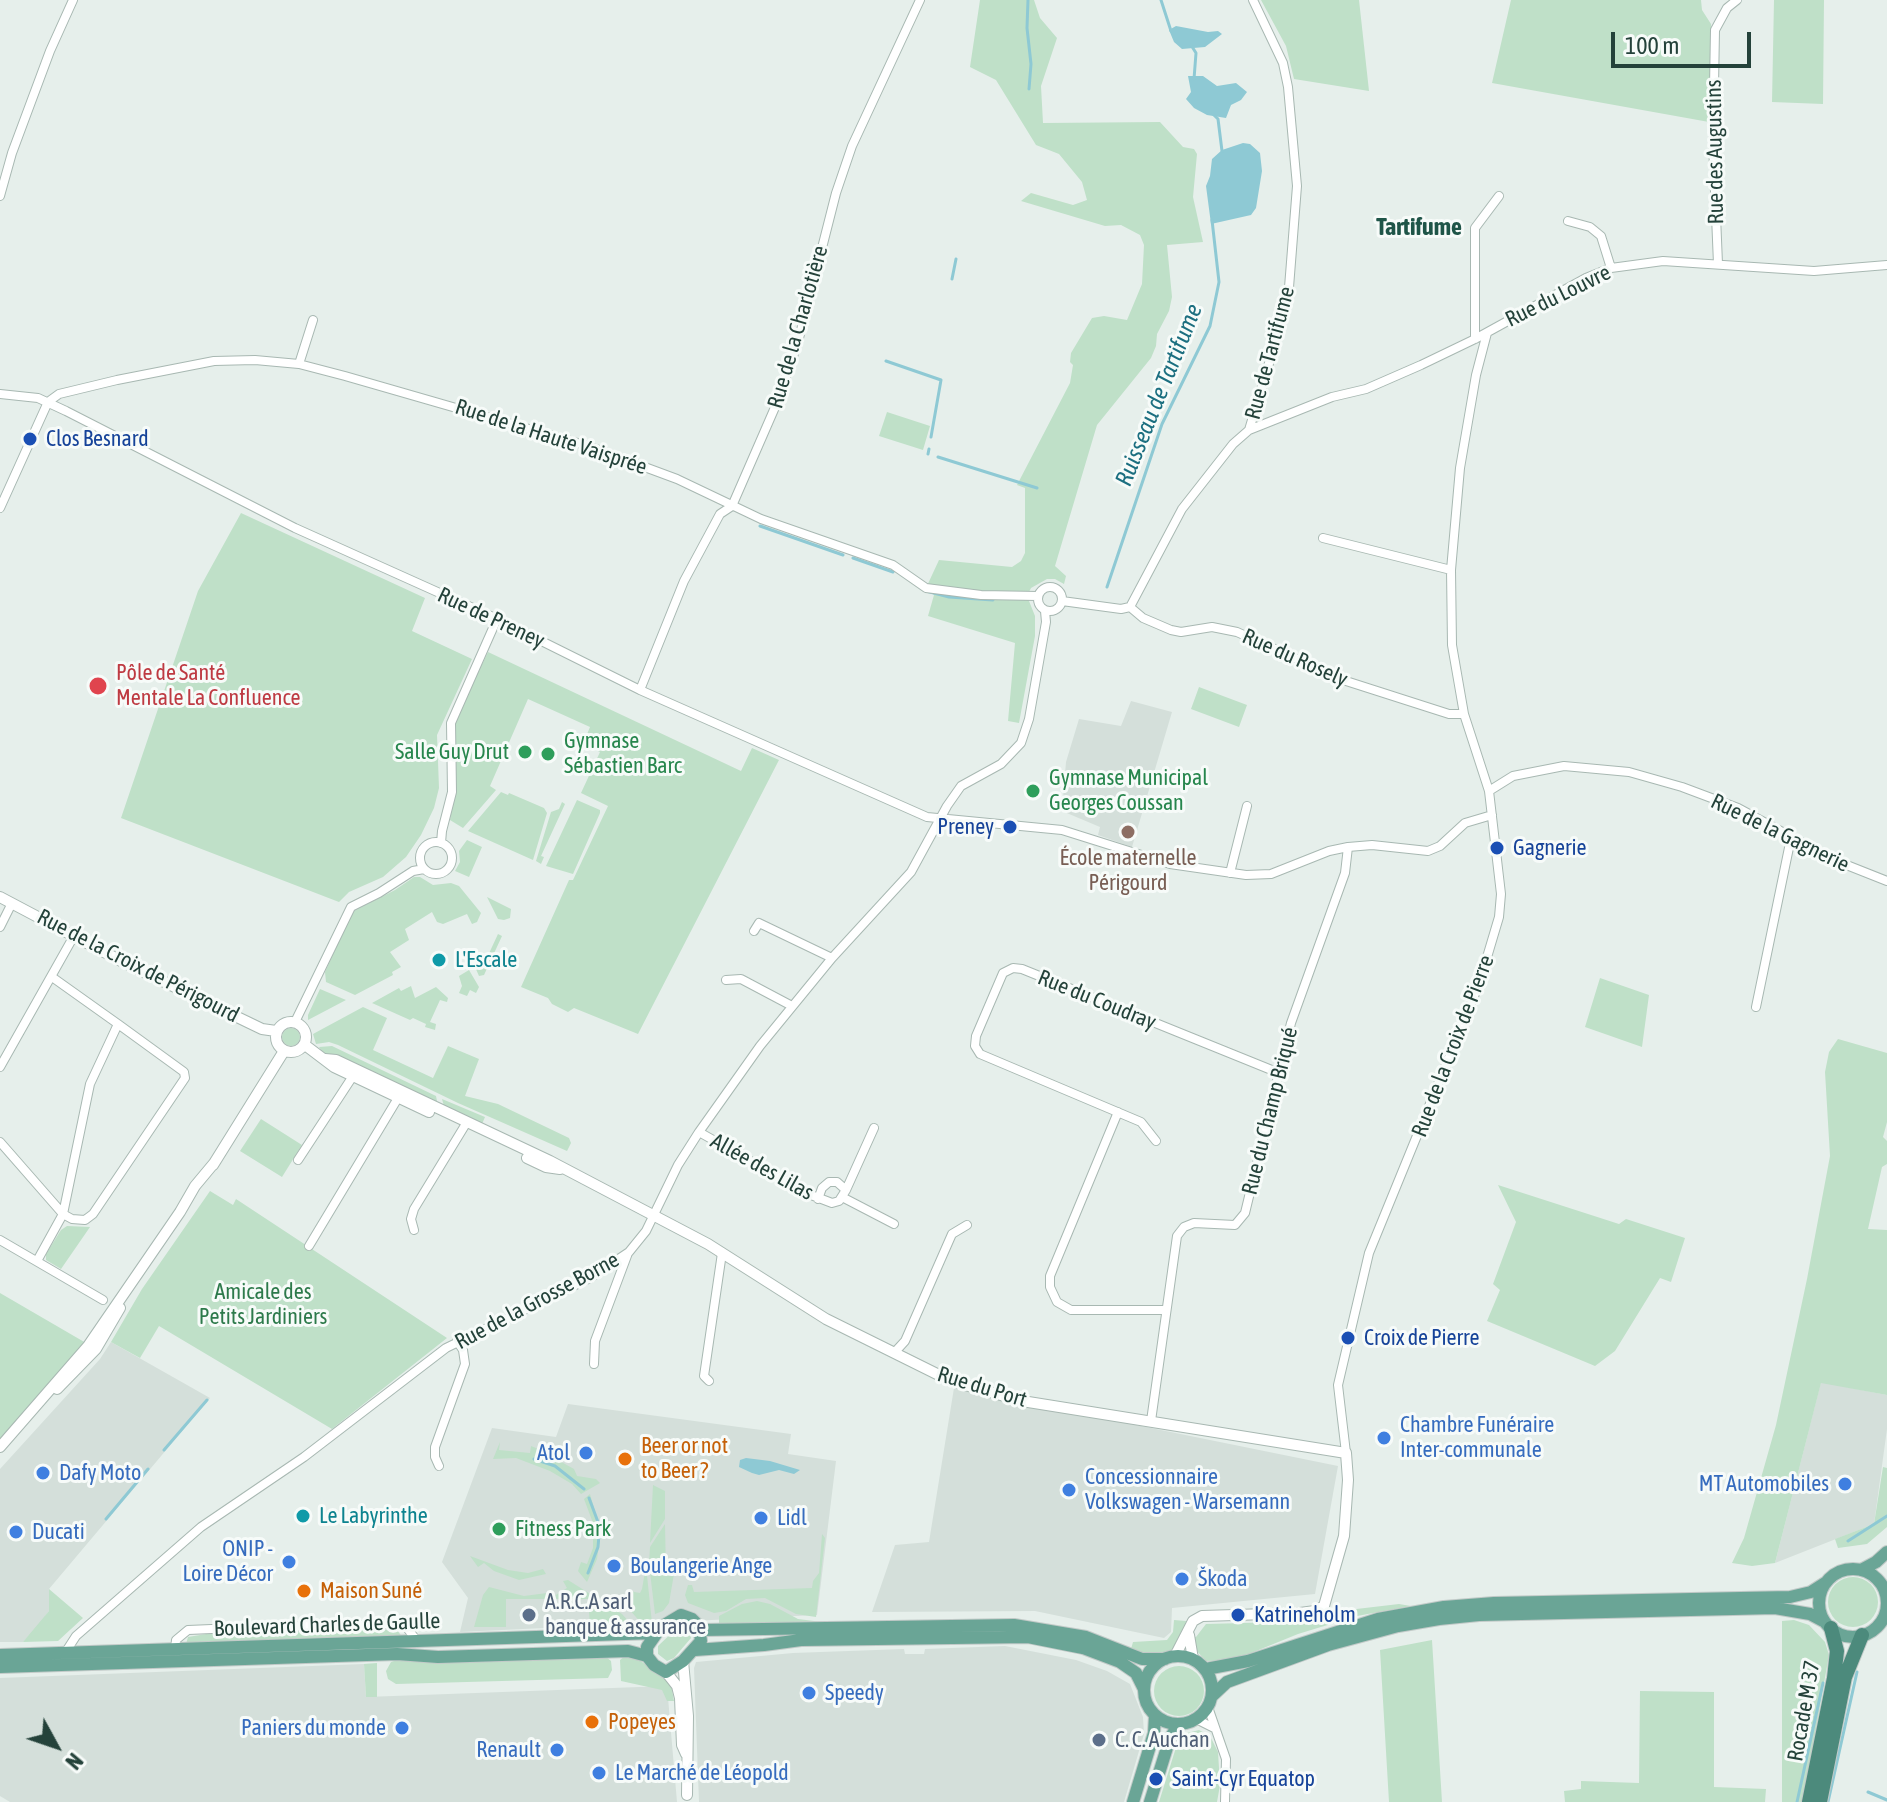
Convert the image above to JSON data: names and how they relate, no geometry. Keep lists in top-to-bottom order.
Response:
{
  "streets": {
    "highway": ["Rocade M 37"],
    "main road": ["Boulevard Charles de Gaulle"],
    "street": [
      "Rue des Augustins",
      "Rue du Louvre",
      "Rue de la Charlotière",
      "Rue de Tartifume",
      "Rue de la Haute Vaisprée",
      "Rue de Preney",
      "Rue du Rosely",
      "Rue de la Gagnerie",
      "Rue de la Croix de Périgourd",
      "Rue du Coudray",
      "Rue de la Croix de Pierre",
      "Rue du Champ Briqué",
      "Allée des Lilas",
      "Rue de la Grosse Borne",
      "Rue du Port"
    ]
  },
  "crossings": [
    ["Rue des Augustins", "Rue du Louvre"],
    ["Rue du Louvre", "Rue de Tartifume"],
    ["Rue du Louvre", "Rue de la Croix de Pierre"],
    ["Rue de la Charlotière", "Rue de la Haute Vaisprée"],
    ["Rue de la Charlotière", "Rue de Preney"],
    ["Rue de Tartifume", "Rue du Rosely"],
    ["Rue de la Haute Vaisprée", "Rue de Preney"],
    ["Rue de Preney", "Rue de la Croix de Pierre"],
    ["Rue de Preney", "Rue du Champ Briqué"],
    ["Rue de Preney", "Rue de la Grosse Borne"],
    ["Rue du Rosely", "Rue de la Croix de Pierre"],
    ["Rue de la Gagnerie", "Rue de la Croix de Pierre"],
    ["Rue du Coudray", "Rue du Champ Briqué"],
    ["Rue de la Croix de Pierre", "Rue du Port"],
    ["Rue du Champ Briqué", "Rue du Port"],
    ["Allée des Lilas", "Rue de la Grosse Borne"],
    ["Rue de la Grosse Borne", "Rue du Port"],
    ["Rue de la Grosse Borne", "Boulevard Charles de Gaulle"]
  ],
  "districts": ["Tartifume"],
  "water": ["Ruisseau de Tartifume"],
  "parks": ["Amicale des Petits Jardiniers"],
  "places": [
    "Clos Besnard",
    "Pôle de Santé Mentale La Confluence",
    "Salle Guy Drut",
    "Gymnase Sébastien Barc",
    "Gymnase Municipal Georges Coussan",
    "Preney",
    "École maternelle Périgourd",
    "Gagnerie",
    "L'Escale",
    "Croix de Pierre",
    "Chambre Funéraire Inter-communale",
    "Atol",
    "Beer or not to Beer ?",
    "Dafy Moto",
    "MT Automobiles",
    "Concessionnaire Volkswagen - Warsemann",
    "Le Labyrinthe",
    "Lidl",
    "Fitness Park",
    "Ducati",
    "ONIP - Loire Décor",
    "Boulangerie Ange",
    "Škoda",
    "Maison Suné",
    "A.R.C.A sarl banque & assurance",
    "Katrineholm",
    "Speedy",
    "Popeyes",
    "Paniers du monde",
    "C. C. Auchan",
    "Renault",
    "Le Marché de Léopold",
    "Saint-Cyr Equatop"
  ],
  "scale_bar": "100 m",
  "north": "bottom right"
}
